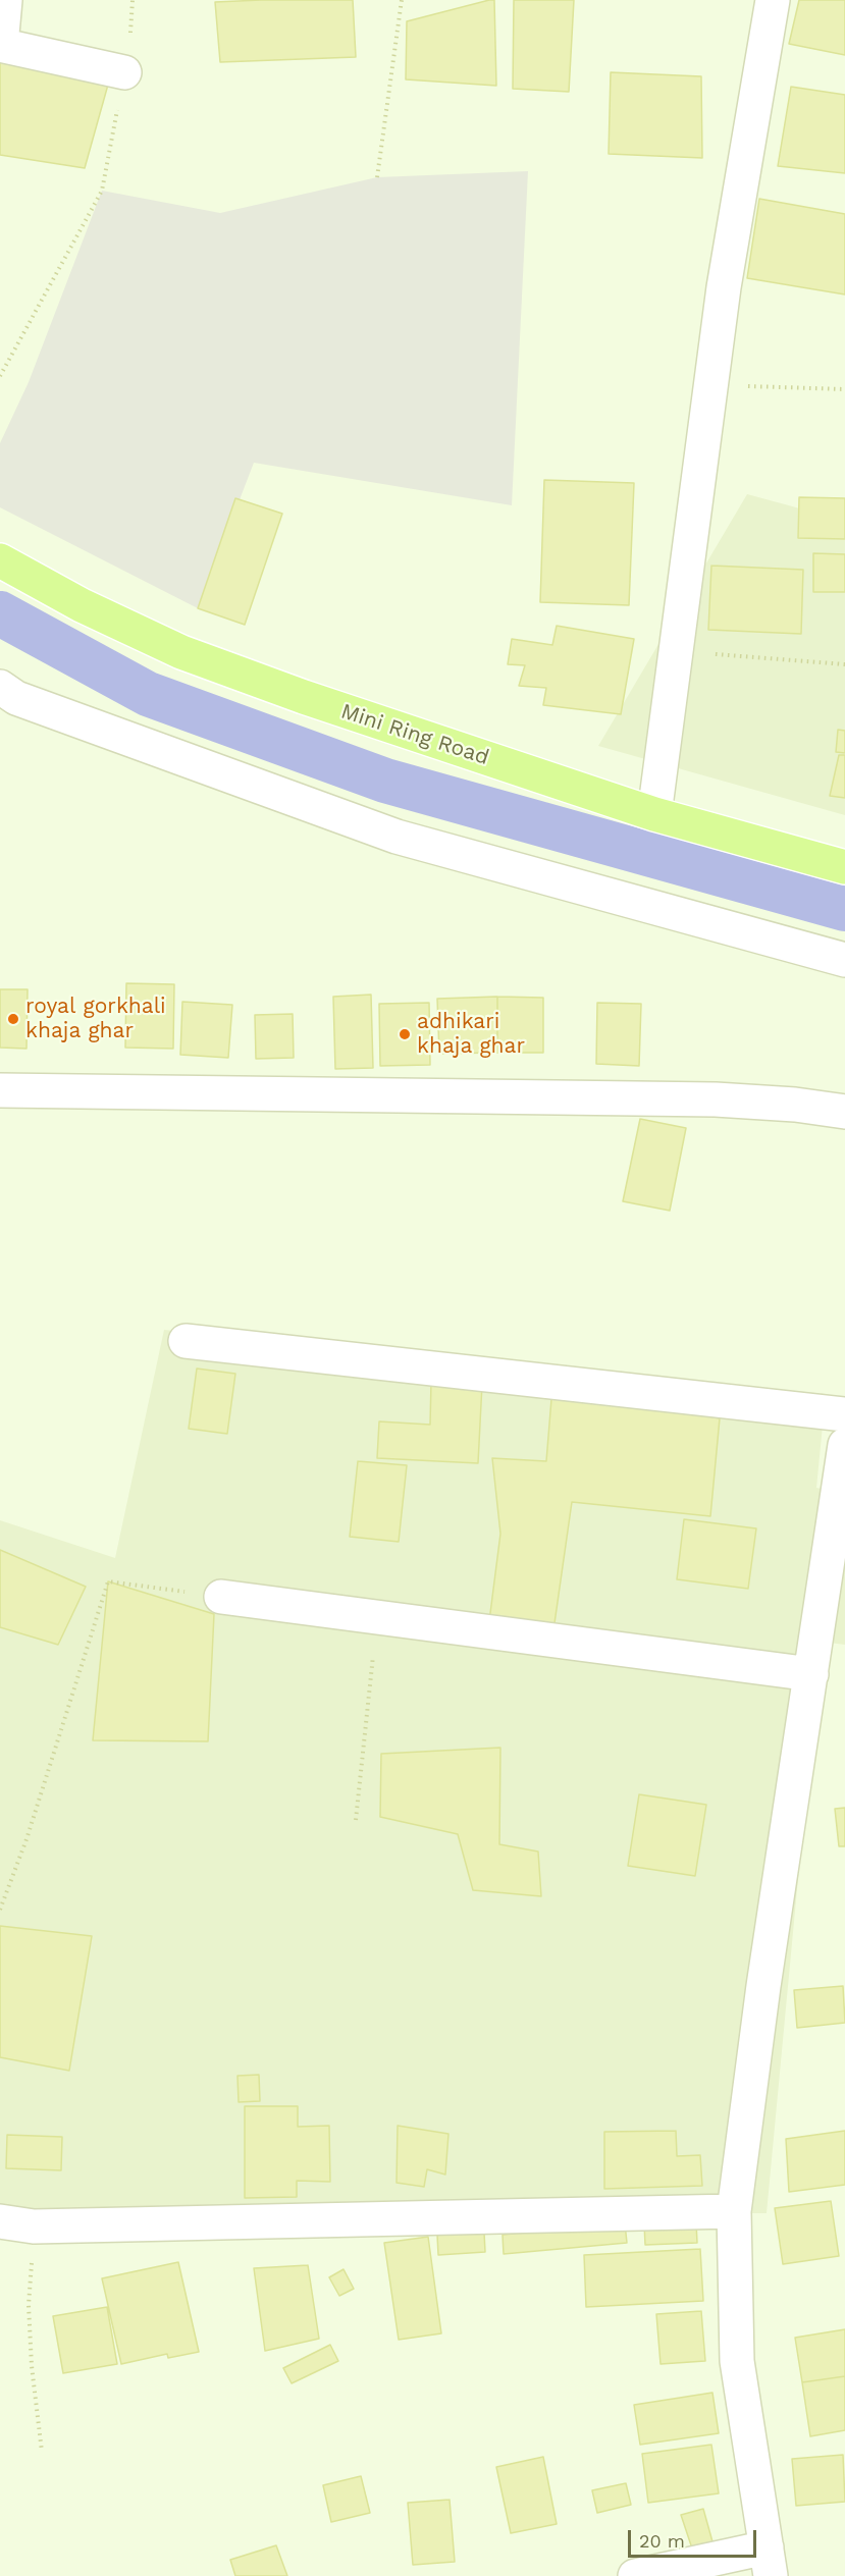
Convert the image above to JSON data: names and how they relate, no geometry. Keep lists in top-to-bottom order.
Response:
{
  "streets": {
    "main road": ["Mini Ring Road"]
  },
  "places": ["royal gorkhali khaja ghar", "adhikari khaja ghar"],
  "scale_bar": "20 m"
}
